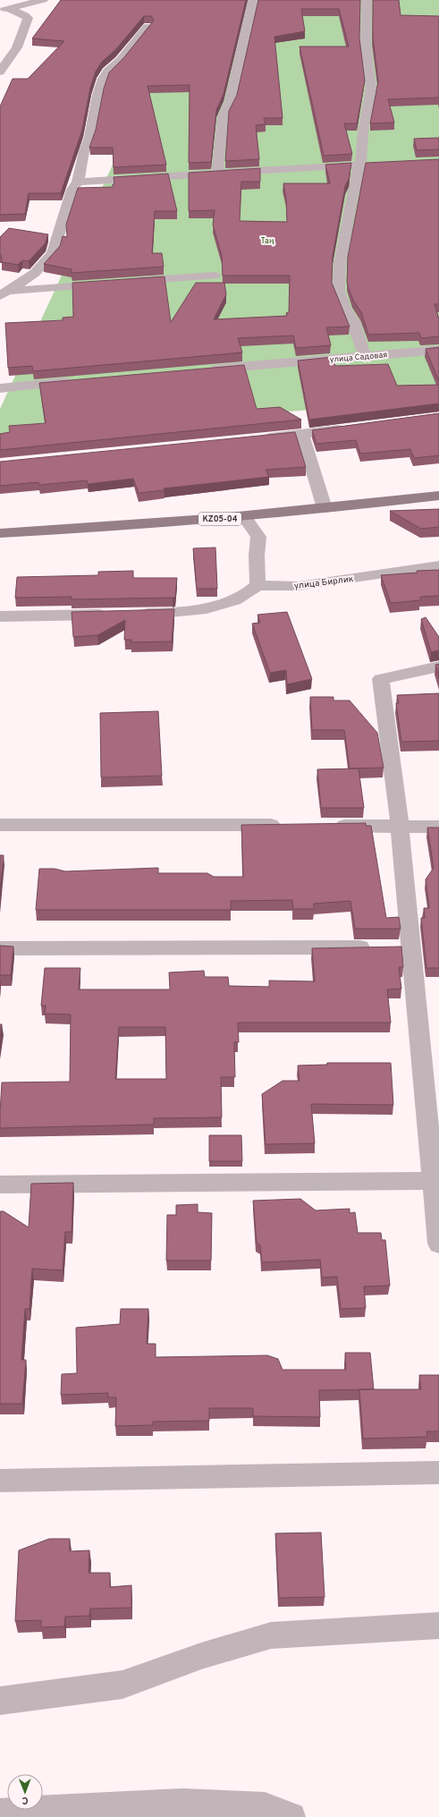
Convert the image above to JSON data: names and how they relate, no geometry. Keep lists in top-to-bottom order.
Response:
{
  "streets": {
    "main road": ["KZ05-04"],
    "street": ["улица Садовая", "улица Бирлик"]
  },
  "parks": ["Таң"],
  "north": "bottom"
}
